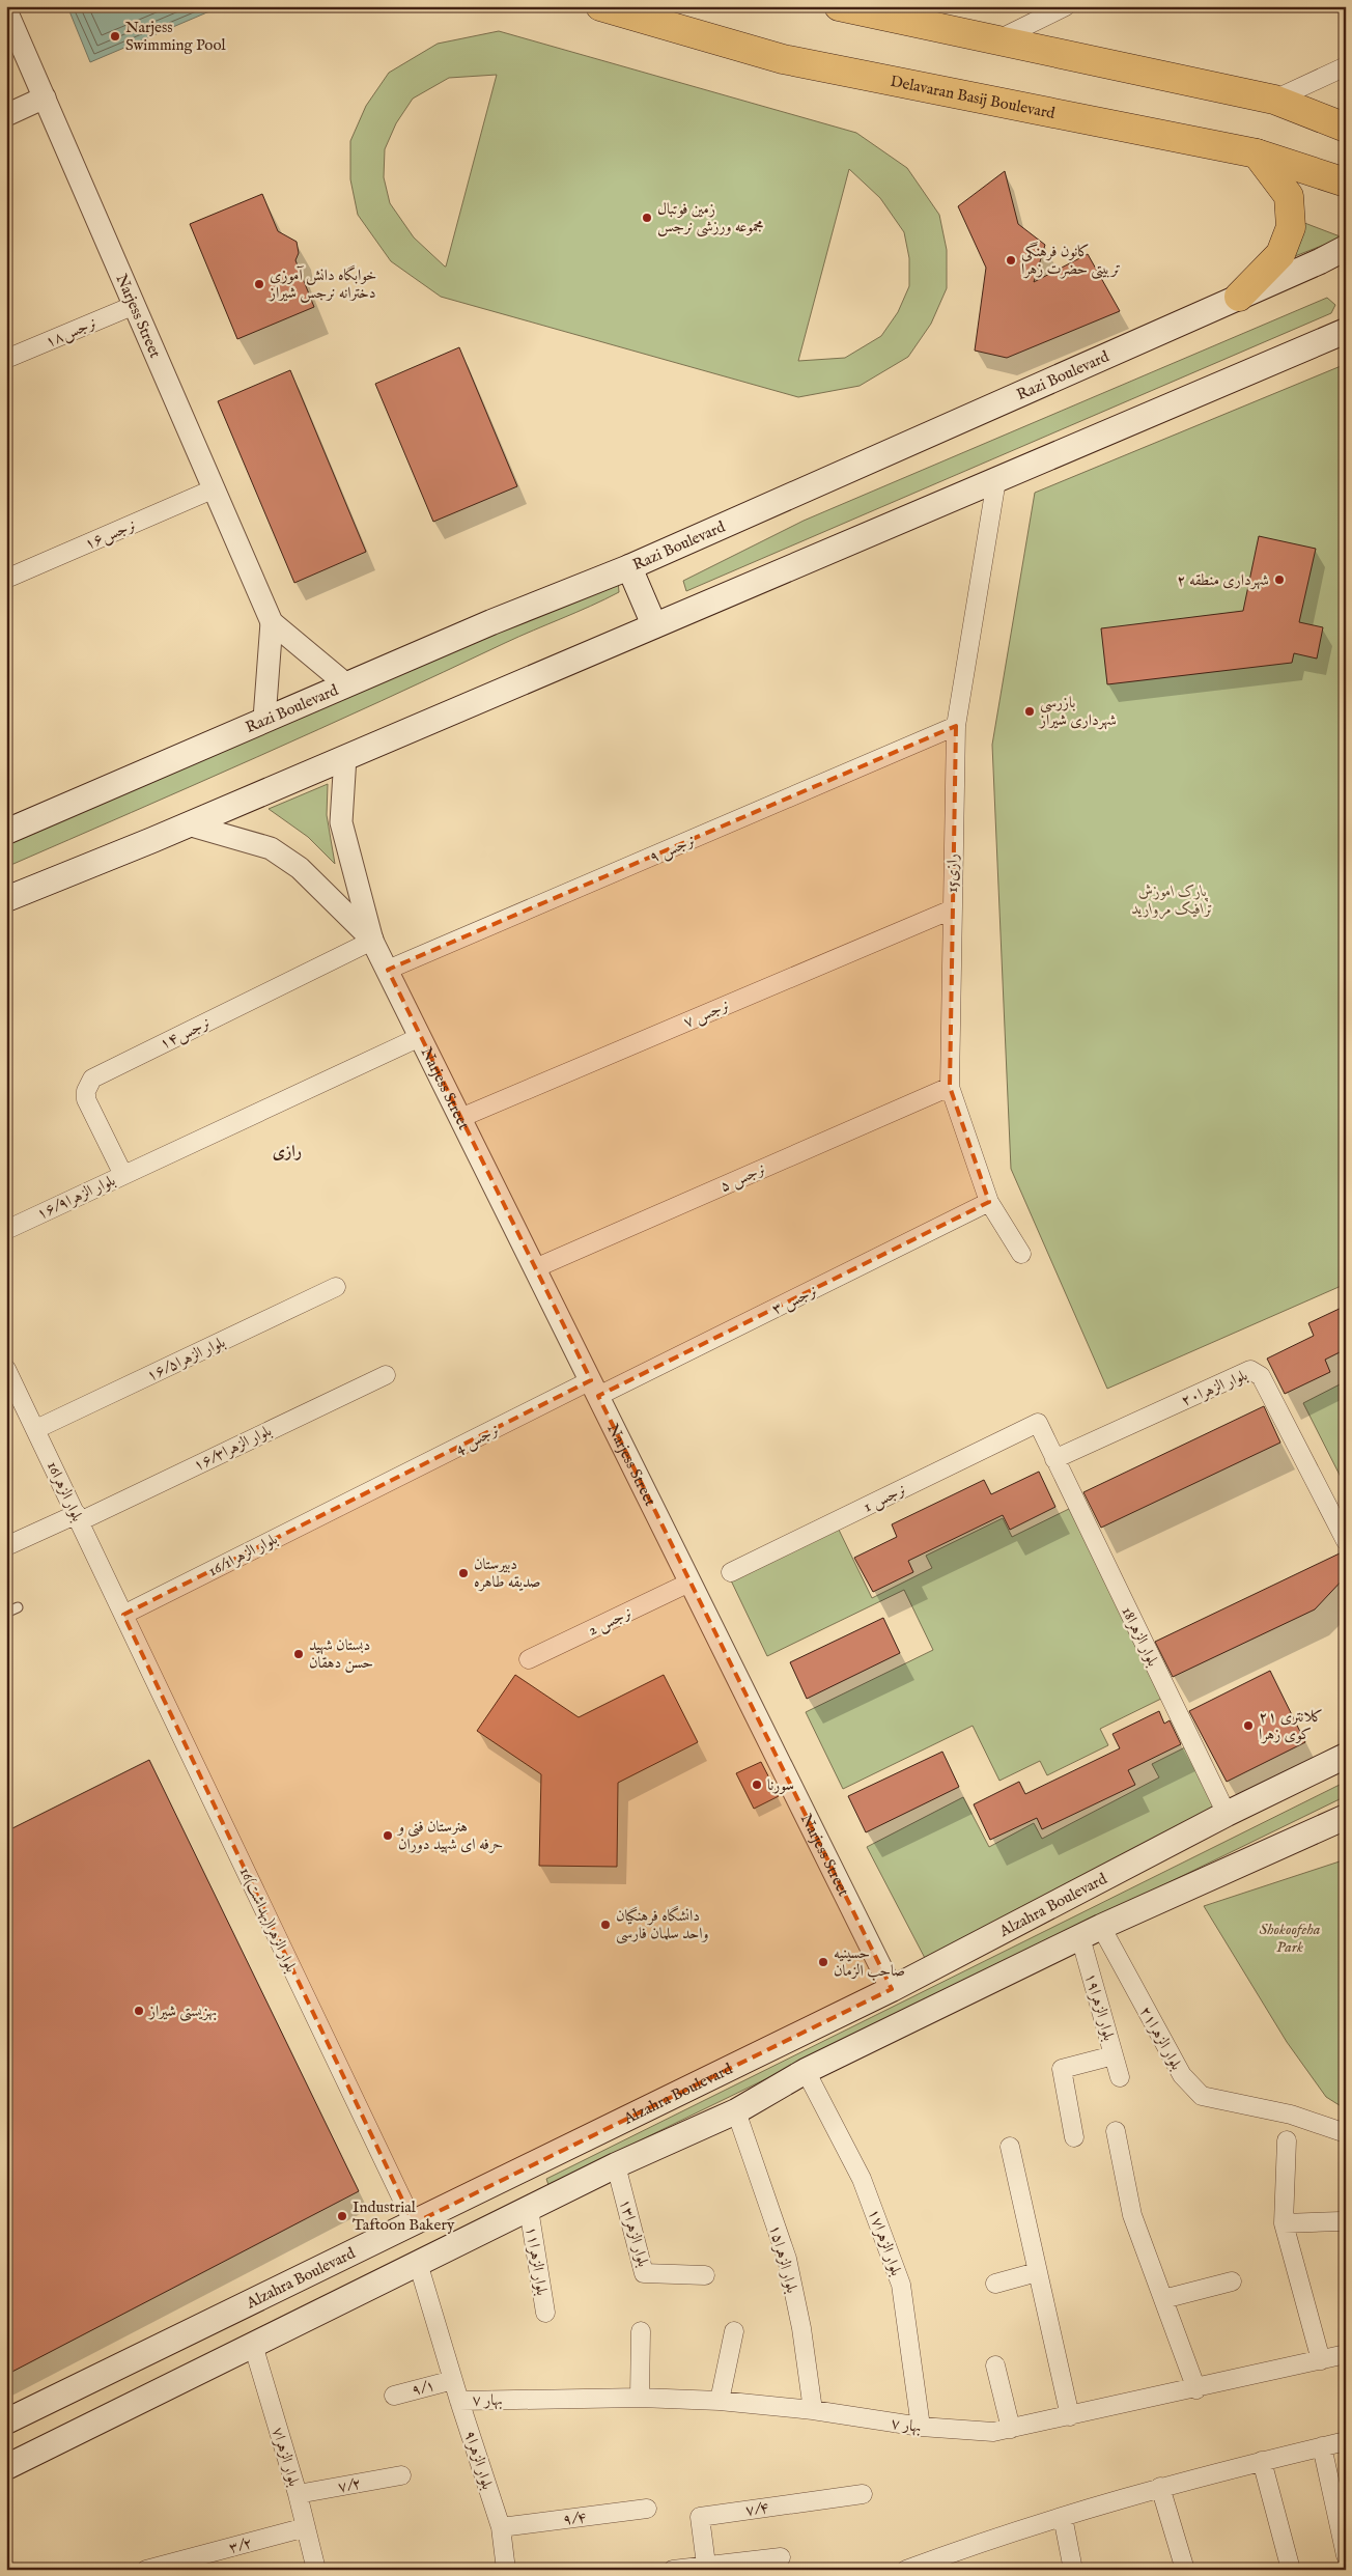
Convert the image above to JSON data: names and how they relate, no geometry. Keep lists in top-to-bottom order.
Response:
{
  "streets": {
    "main road": ["Delavaran Basij Boulevard", "Razi Boulevard", "Alzahra Boulevard"],
    "street": [
      "Narjess Street",
      "نرجس۱۸",
      "نرجس۱۶",
      "نرجس ۹",
      "15رازی",
      "نرجس ۷",
      "نرجس۱۴",
      "نرجس ۵",
      "بلوار الزهرا۱۶/۹",
      "نرجس ۳",
      "بلوار الزهرا۱۶/۵",
      "بلوار الزهرا۲۰",
      "4 نرجس",
      "بلوار الزهرا۱۶/۳",
      "16بلوار الزهرا",
      "1 نرجس",
      "بلوار الزهرا16/1",
      "2 نرجس",
      "18بلوار الزهرا",
      "16بلوار الزهرا(بهداشت)",
      "بلوار الزهرا۱۹",
      "بلوار الزهرا۲۱",
      "بلوار الزهرا۱۳",
      "بلوار الزهرا۱۷",
      "بلوار الزهرا۱۵",
      "بلوار الزهرا۱۱",
      "۹/۱",
      "بهار ۷",
      "بلوار الزهرا۷",
      "بلوار الزهرا۹",
      "۷/۲",
      "۷/۴",
      "۹/۴",
      "۳/۲"
    ]
  },
  "crossings": [
    ["Narjess Street", "نرجس۱۸"],
    ["Narjess Street", "نرجس۱۶"],
    ["Narjess Street", "نرجس ۹"],
    ["Narjess Street", "نرجس ۷"],
    ["Narjess Street", "نرجس۱۴"],
    ["Narjess Street", "نرجس ۵"],
    ["Narjess Street", "بلوار الزهرا۱۶/۹"],
    ["Narjess Street", "نرجس ۳"],
    ["Narjess Street", "4 نرجس"],
    ["Narjess Street", "2 نرجس"],
    ["Narjess Street", "Alzahra Boulevard"],
    ["نرجس ۹", "15رازی"],
    ["15رازی", "نرجس ۷"],
    ["15رازی", "نرجس ۵"],
    ["15رازی", "نرجس ۳"],
    ["نرجس۱۴", "بلوار الزهرا۱۶/۹"],
    ["نرجس ۳", "4 نرجس"],
    ["بلوار الزهرا۱۶/۵", "16بلوار الزهرا"],
    ["بلوار الزهرا۲۰", "18بلوار الزهرا"],
    ["4 نرجس", "بلوار الزهرا16/1"],
    ["بلوار الزهرا۱۶/۳", "16بلوار الزهرا"],
    ["16بلوار الزهرا", "بلوار الزهرا16/1"],
    ["16بلوار الزهرا", "16بلوار الزهرا(بهداشت)"],
    ["1 نرجس", "18بلوار الزهرا"],
    ["بلوار الزهرا16/1", "16بلوار الزهرا(بهداشت)"],
    ["18بلوار الزهرا", "Alzahra Boulevard"],
    ["Alzahra Boulevard", "16بلوار الزهرا(بهداشت)"],
    ["بلوار الزهرا۱۹", "بلوار الزهرا۲۱"],
    ["بلوار الزهرا۱۷", "بهار ۷"],
    ["بلوار الزهرا۱۵", "بهار ۷"],
    ["۹/۱", "بلوار الزهرا۹"],
    ["بهار ۷", "بلوار الزهرا۹"],
    ["بلوار الزهرا۷", "۷/۲"],
    ["بلوار الزهرا۷", "۳/۲"],
    ["بلوار الزهرا۹", "۹/۴"]
  ],
  "districts": ["رازی"],
  "parks": ["پارک اموزش ترافیک مروارید", "Shokoofeha Park"],
  "places": [
    "Narjess Swimming Pool",
    "زمین فوتبال مجموعه ورزشی نرجس",
    "کانون فرهنگی تربیتی حضرت زهرا",
    "خوابگاه دانش آموزی دخترانه نرجس شیراز",
    "شهرداری منطقه ۲",
    "بازرسی شهرداری شیراز",
    "دبیرستان صدیقه طاهره",
    "دبستان شهید حسن دهقان",
    "کلانتری ۲۱ کوی زهرا",
    "سورنا",
    "هنرستان فنی و حرفه ای شهید دوران",
    "دانشگاه فرهنگیان واحد سلمان فارسی",
    "حسینیه صاحب الزمان",
    "بهزیستی شیراز",
    "Industrial Taftoon Bakery"
  ]
}
